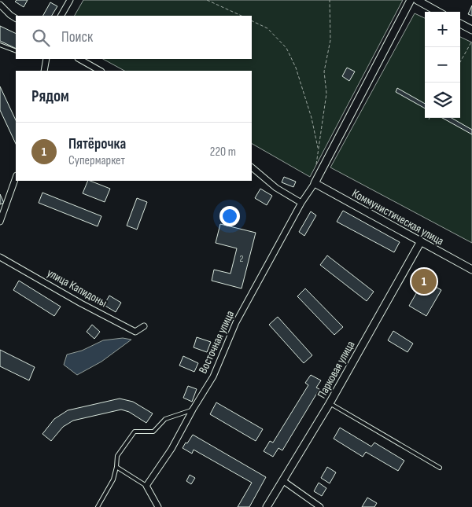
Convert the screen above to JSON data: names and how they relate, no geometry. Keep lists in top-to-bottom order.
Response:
{
  "streets": {
    "street": [
      "Коммунистическая улица",
      "улица Капидоны",
      "Восточная улица",
      "Парковая улица"
    ]
  },
  "crossings": [
    ["Коммунистическая улица", "Восточная улица"],
    ["Коммунистическая улица", "Парковая улица"]
  ],
  "house_numbers": ["2"],
  "page": {
    "map_buttons": ["+", "−"],
    "search": "Поиск",
    "heading": "Рядом",
    "list": [
      {
        "mark": "1",
        "name": "Пятёрочка",
        "note": "Супермаркет",
        "value": "220 m"
      }
    ],
    "pins": "1"
  }
}
